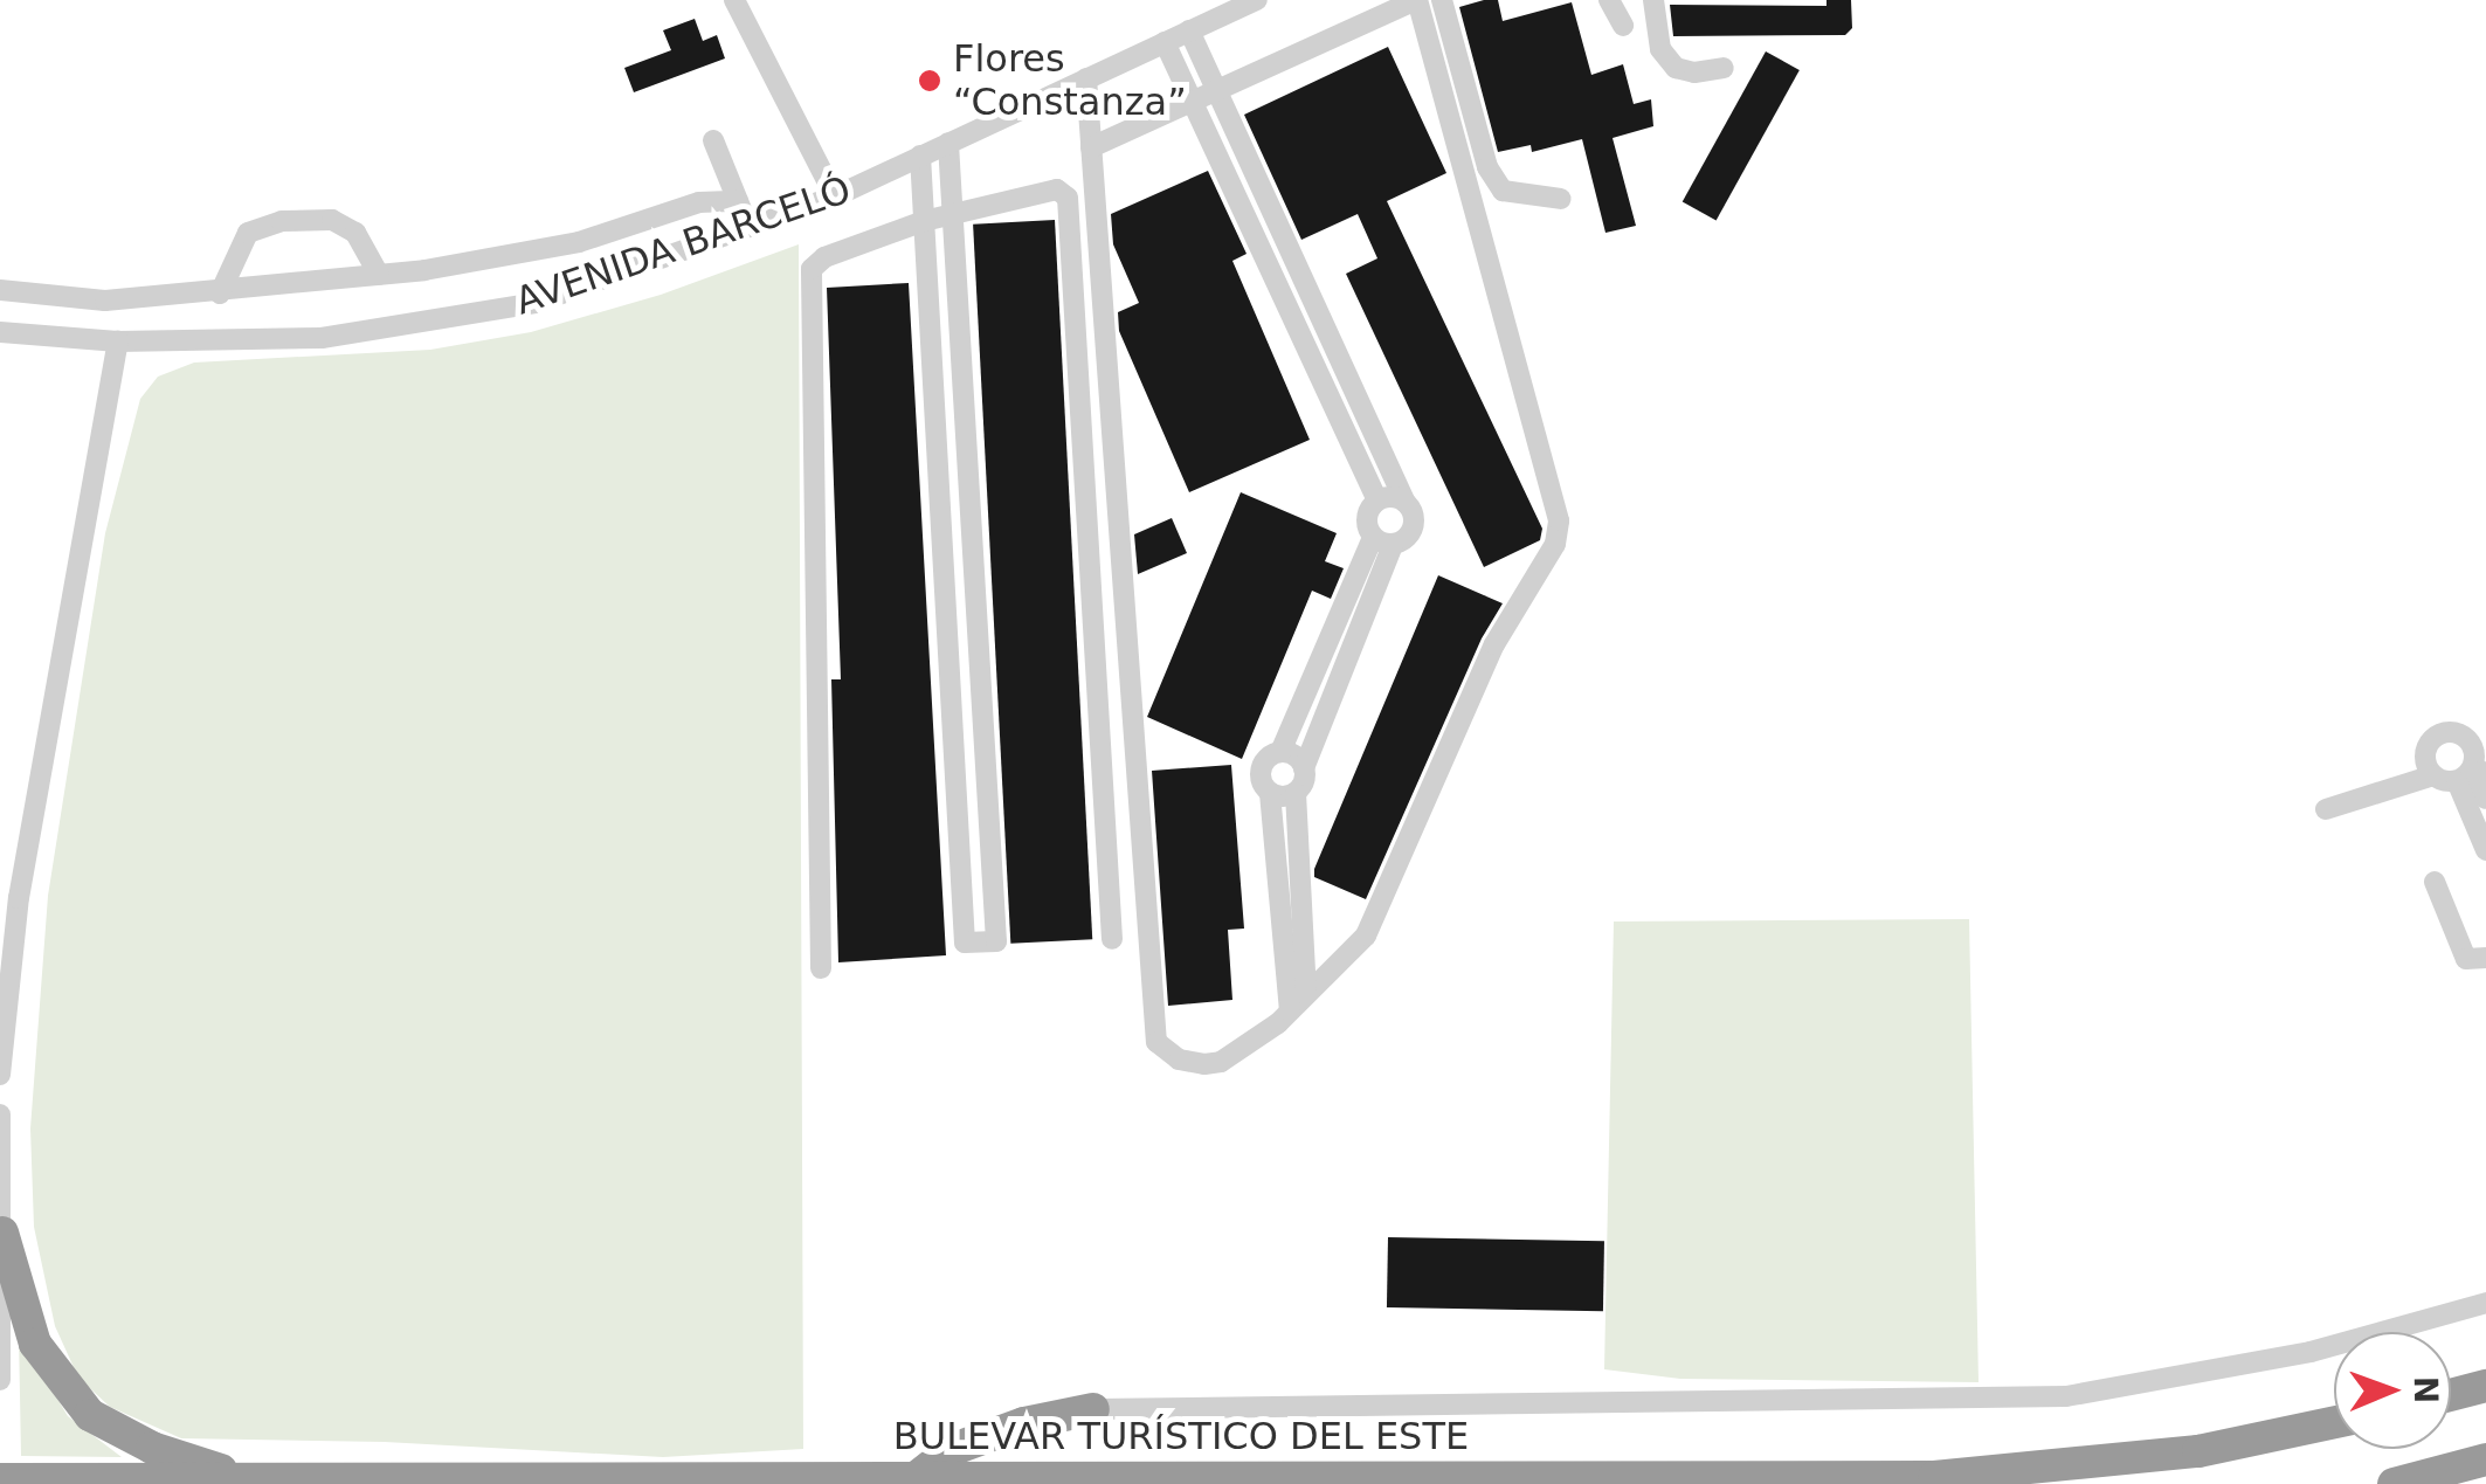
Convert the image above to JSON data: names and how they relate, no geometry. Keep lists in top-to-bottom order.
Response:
{
  "streets": {
    "highway": ["BULEVAR TURÍSTICO DEL ESTE"],
    "street": ["AVENIDA BARCELÓ"]
  },
  "places": ["Flores “Constanza”"],
  "north": "right"
}
